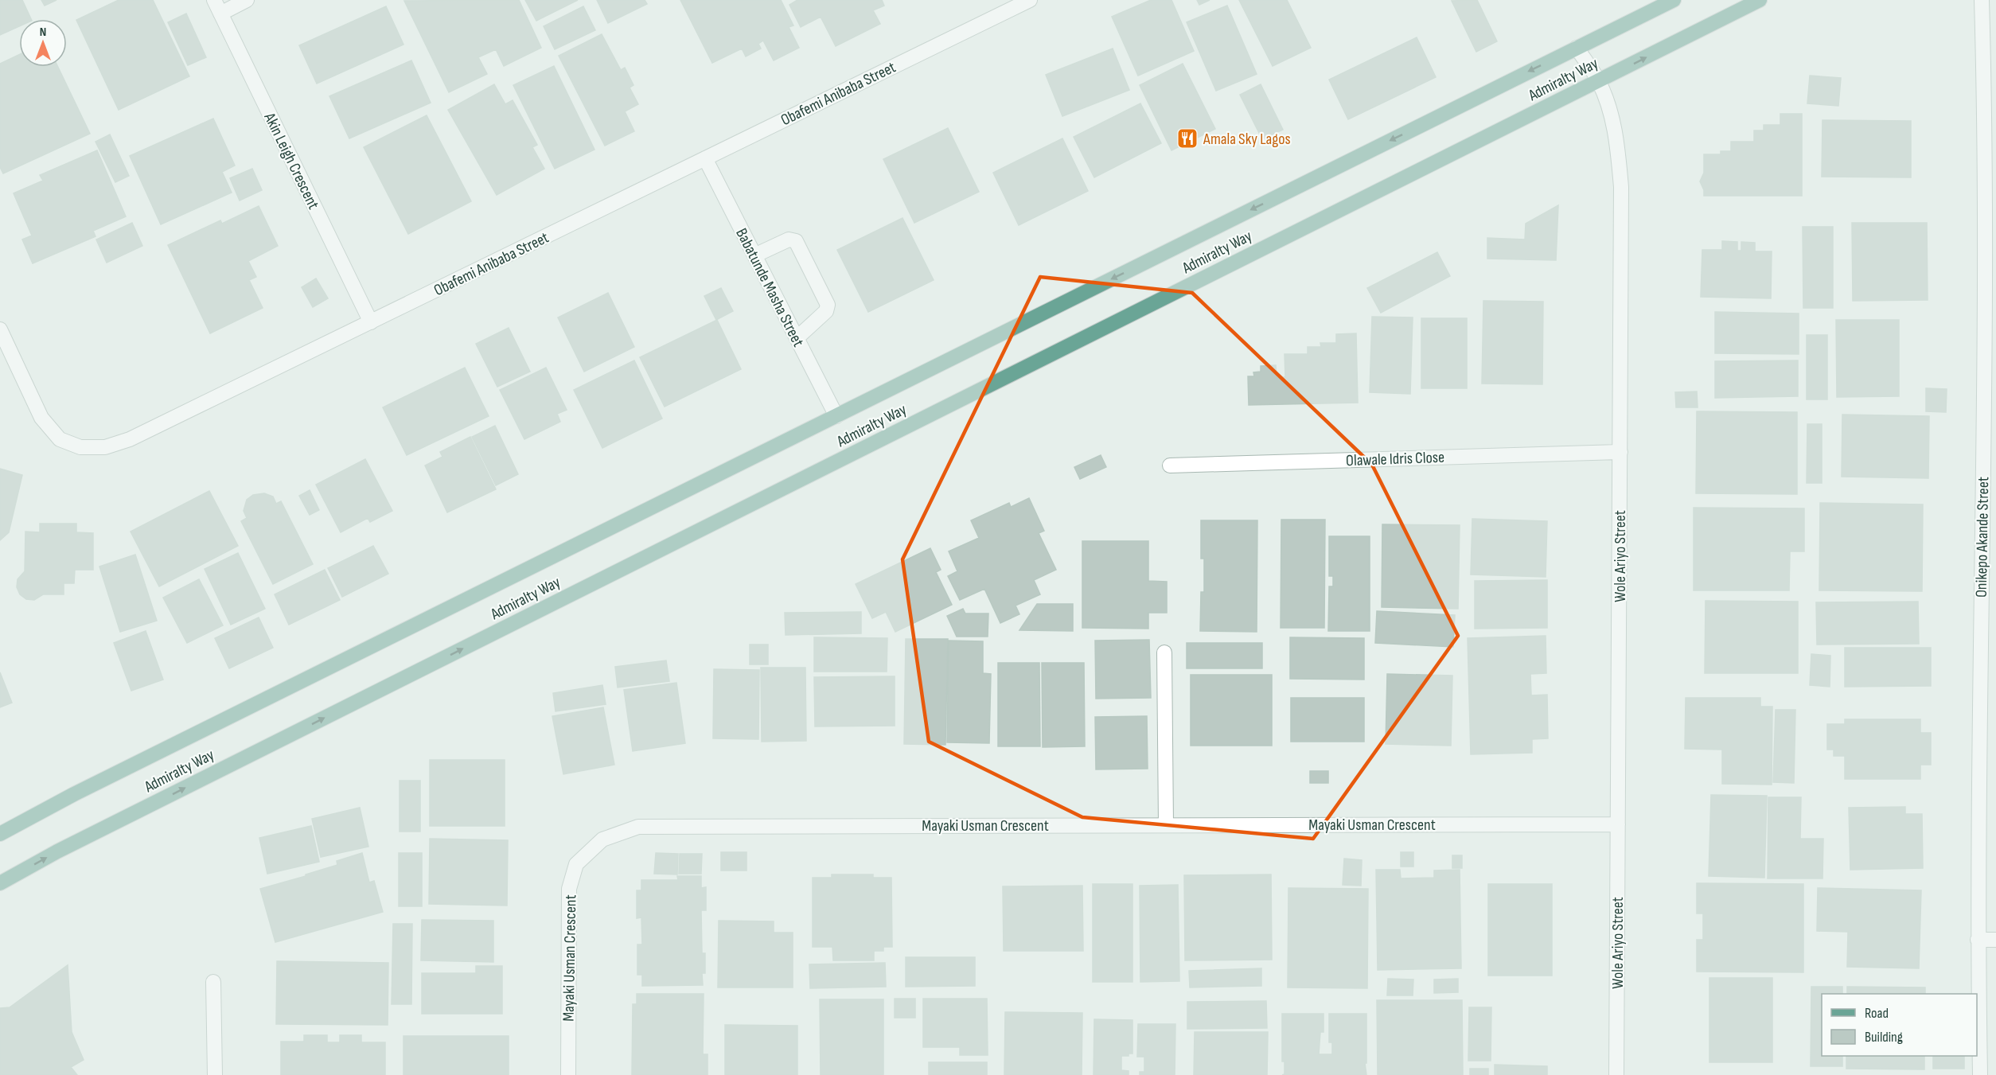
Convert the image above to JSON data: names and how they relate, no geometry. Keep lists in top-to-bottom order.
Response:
{
  "streets": {
    "main road": ["Admiralty Way"],
    "street": [
      "Obafemi Anibaba Street",
      "Akin Leigh Crescent",
      "Babatunde Masha Street",
      "Olawale Idris Close",
      "Onikepo Akande Street",
      "Wole Ariyo Street",
      "Mayaki Usman Crescent"
    ]
  },
  "crossings": [
    ["Admiralty Way", "Babatunde Masha Street"],
    ["Admiralty Way", "Wole Ariyo Street"],
    ["Obafemi Anibaba Street", "Akin Leigh Crescent"],
    ["Obafemi Anibaba Street", "Babatunde Masha Street"],
    ["Olawale Idris Close", "Wole Ariyo Street"],
    ["Wole Ariyo Street", "Mayaki Usman Crescent"]
  ],
  "places": {
    "restaurant": ["Amala Sky Lagos"]
  },
  "legend": ["Road", "Building"],
  "north": "top"
}
